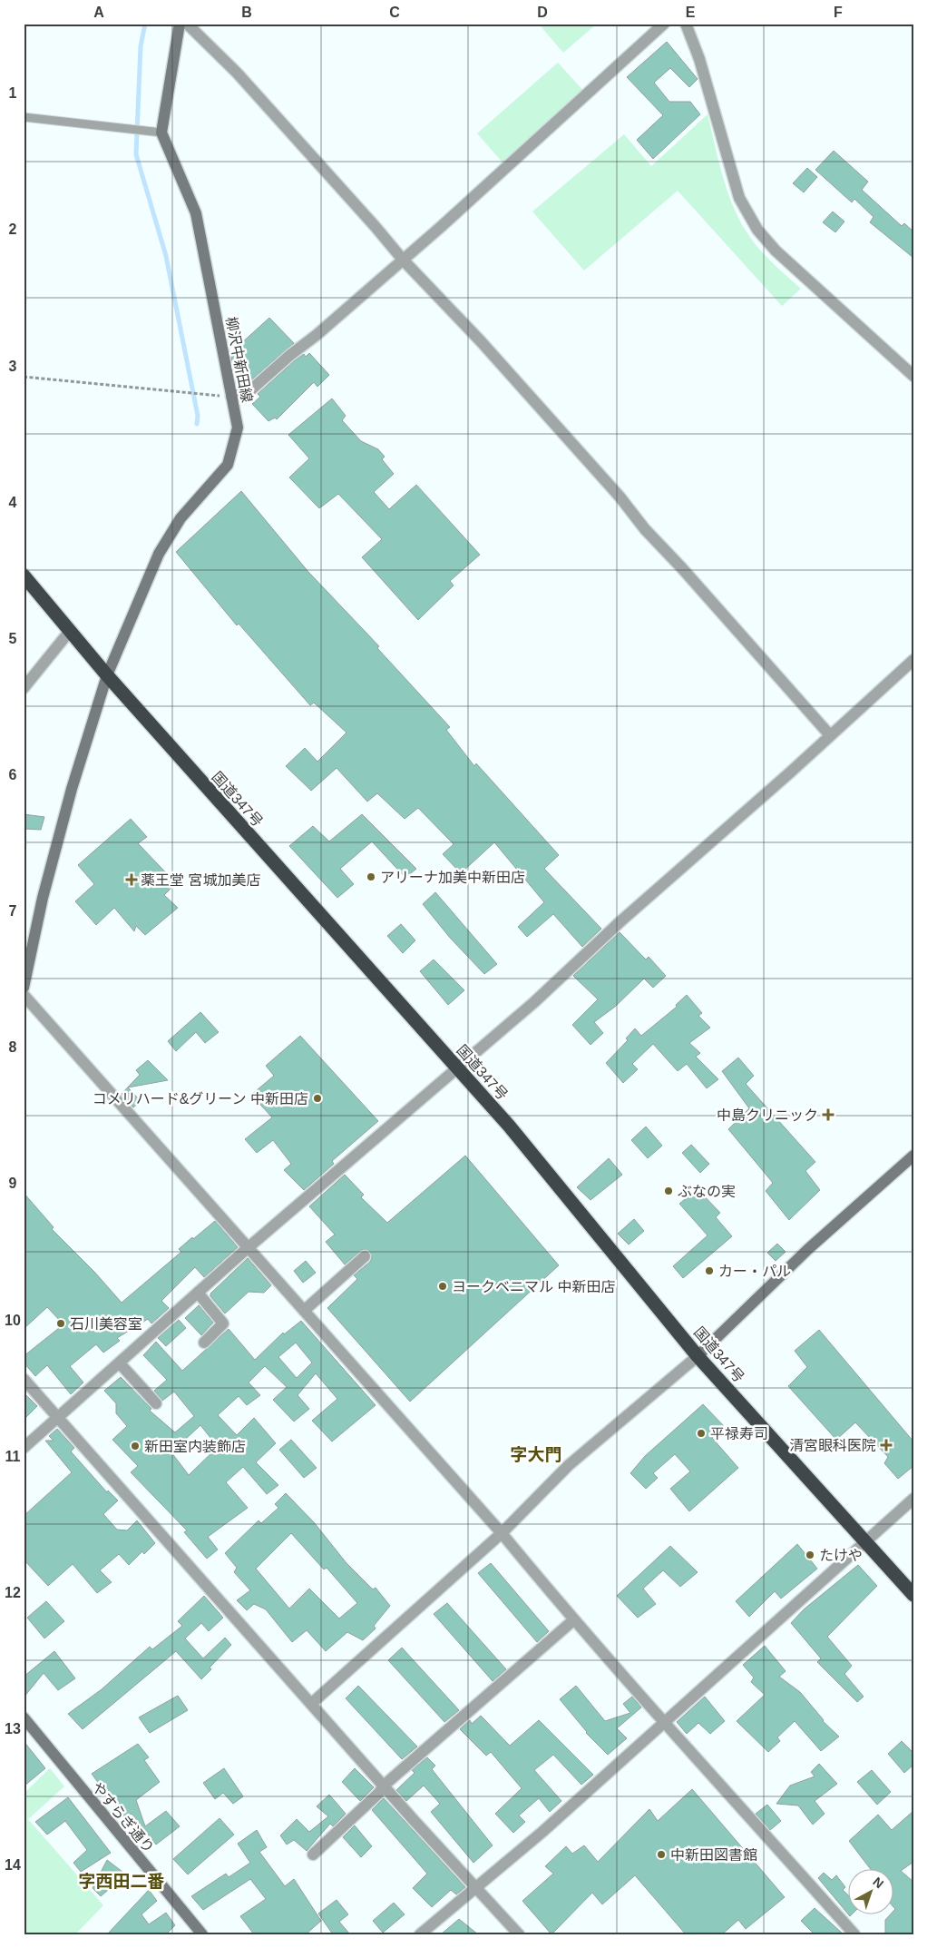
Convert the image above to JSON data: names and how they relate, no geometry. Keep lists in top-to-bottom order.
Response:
{
  "streets": {
    "highway": ["国道347号"],
    "street": ["柳沢中新田線", "やすらぎ通り"]
  },
  "crossings": [
    ["柳沢中新田線", "国道347号"]
  ],
  "districts": ["字大門", "字西田二番"],
  "places": {
    "other": [
      "アリーナ加美中新田店",
      "コメリハード&グリーン 中新田店",
      "ぶなの実",
      "カー・パル",
      "ヨークベニマル 中新田店",
      "石川美容室",
      "平禄寿司",
      "新田室内装飾店",
      "たけや",
      "中新田図書館"
    ],
    "health": ["薬王堂 宮城加美店", "中島クリニック", "清宮眼科医院"]
  },
  "north": "top right",
  "grid": {
    "columns": [
      "A",
      "B",
      "C",
      "D",
      "E",
      "F"
    ],
    "rows": [
      "1",
      "2",
      "3",
      "4",
      "5",
      "6",
      "7",
      "8",
      "9",
      "10",
      "11",
      "12",
      "13",
      "14"
    ]
  }
}
